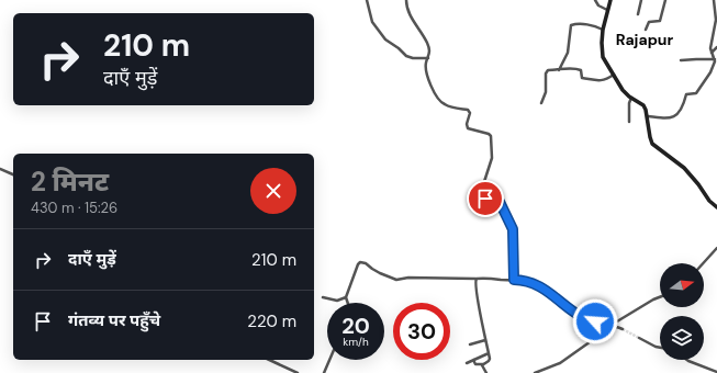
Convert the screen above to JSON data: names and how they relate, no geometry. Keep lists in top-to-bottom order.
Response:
{
  "districts": ["Rajapur"],
  "north": "right",
  "page": {
    "turn": ["210 m", "दाएँ मुड़ें"],
    "heading": ["2 मिनट", "430 m · 15:26"],
    "list": [
      {
        "name": "दाएँ मुड़ें",
        "value": "210 m"
      },
      {
        "name": "गंतव्य पर पहुँचे",
        "value": "220 m"
      }
    ],
    "speed": "20 km/h",
    "limit": "30"
  }
}
